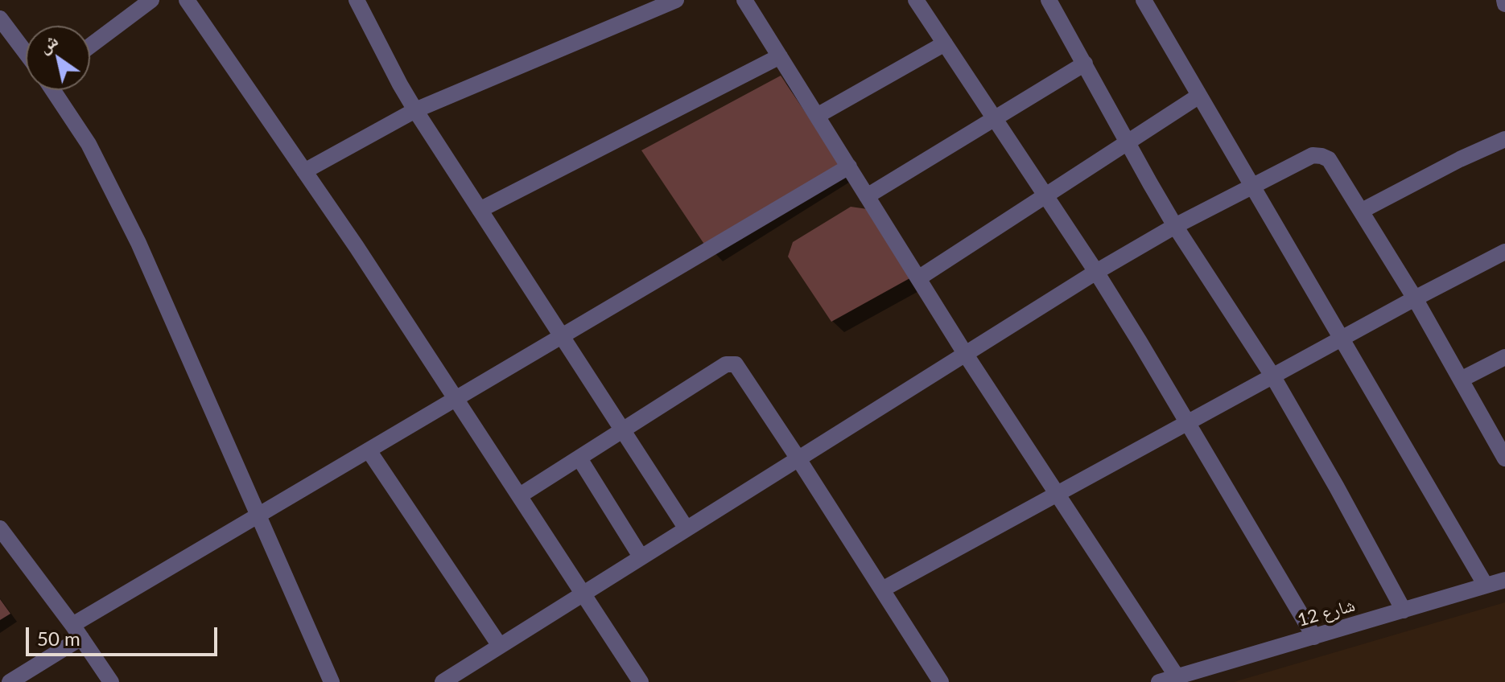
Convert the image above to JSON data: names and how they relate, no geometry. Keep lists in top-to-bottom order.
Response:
{
  "streets": {
    "street": ["شارع 12"]
  },
  "scale_bar": "50 m",
  "north": "top left"
}
